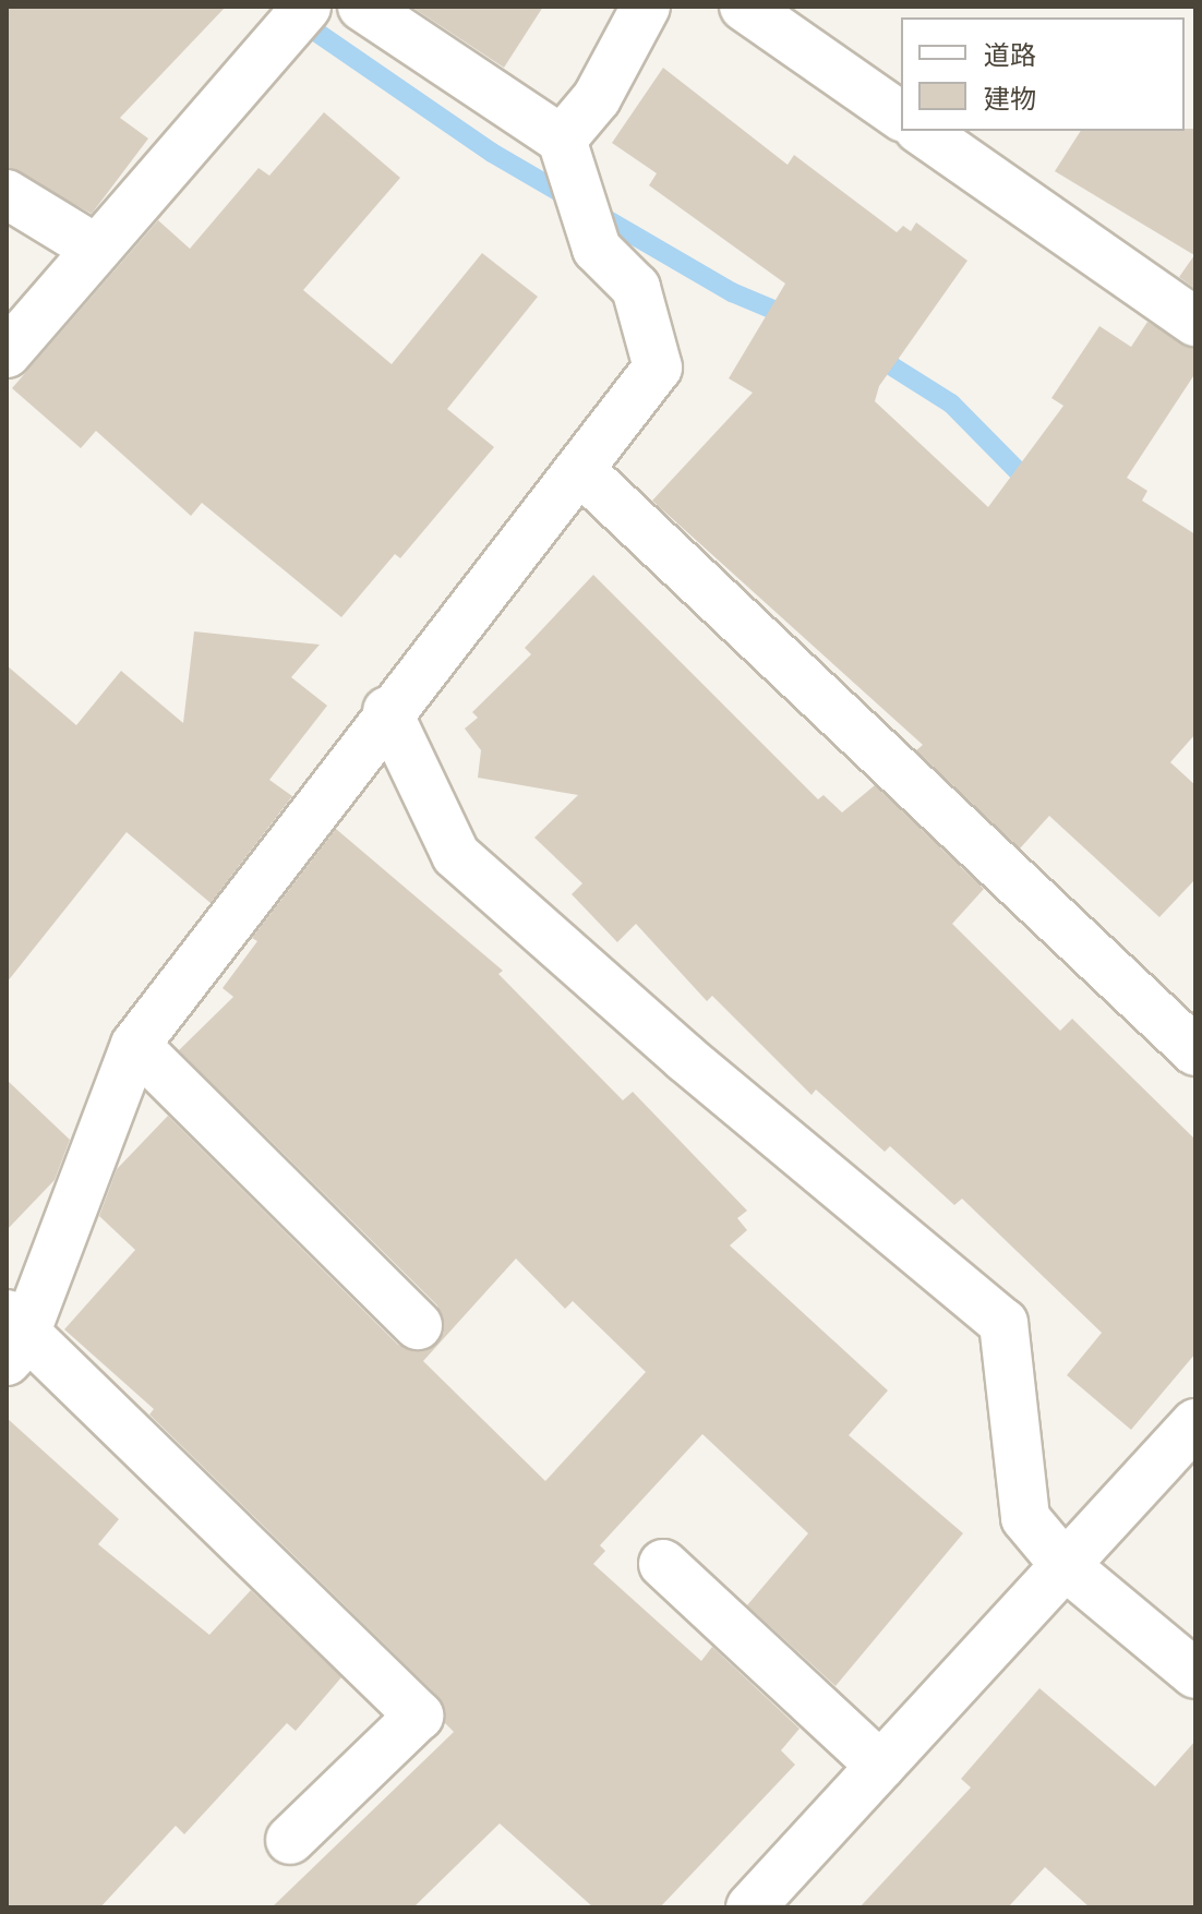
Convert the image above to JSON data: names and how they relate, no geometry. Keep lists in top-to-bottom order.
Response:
{
  "legend": ["道路", "建物"]
}
